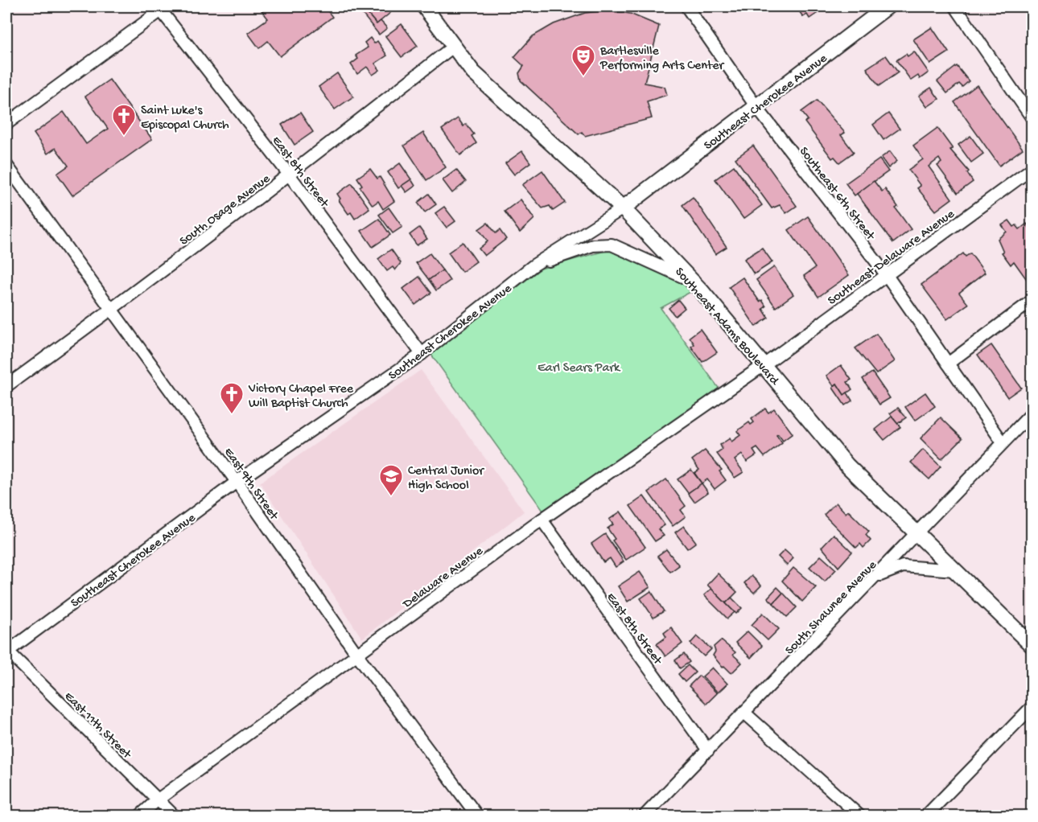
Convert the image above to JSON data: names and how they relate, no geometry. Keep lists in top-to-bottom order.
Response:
{
  "streets": {
    "main road": ["Southeast Cherokee Avenue", "Southeast Adams Boulevard"],
    "street": [
      "East 8th Street",
      "Southeast 6th Street",
      "South Osage Avenue",
      "Southeast Delaware Avenue",
      "East 9th Street",
      "Delaware Avenue",
      "South Shawnee Avenue",
      "East 11th Street"
    ]
  },
  "crossings": [
    ["Southeast Cherokee Avenue", "East 8th Street"],
    ["Southeast Cherokee Avenue", "Southeast 6th Street"],
    ["Southeast Cherokee Avenue", "Southeast Adams Boulevard"],
    ["Southeast Cherokee Avenue", "East 9th Street"],
    ["Southeast Cherokee Avenue", "East 11th Street"],
    ["East 8th Street", "South Osage Avenue"],
    ["East 8th Street", "Delaware Avenue"],
    ["East 8th Street", "South Shawnee Avenue"],
    ["Southeast 6th Street", "Southeast Delaware Avenue"],
    ["Southeast 6th Street", "South Shawnee Avenue"],
    ["South Osage Avenue", "Southeast Adams Boulevard"],
    ["South Osage Avenue", "East 9th Street"],
    ["Southeast Delaware Avenue", "Southeast Adams Boulevard"],
    ["Southeast Delaware Avenue", "Delaware Avenue"],
    ["Southeast Adams Boulevard", "Delaware Avenue"],
    ["Southeast Adams Boulevard", "South Shawnee Avenue"],
    ["East 9th Street", "Delaware Avenue"],
    ["Delaware Avenue", "East 11th Street"]
  ],
  "parks": ["Earl Sears Park"],
  "places": {
    "theatre": ["Bartlesville Performing Arts Center"],
    "church": ["Saint Luke's Episcopal Church", "Victory Chapel Free Will Baptist Church"],
    "school or university": ["Central Junior High School"]
  }
}
